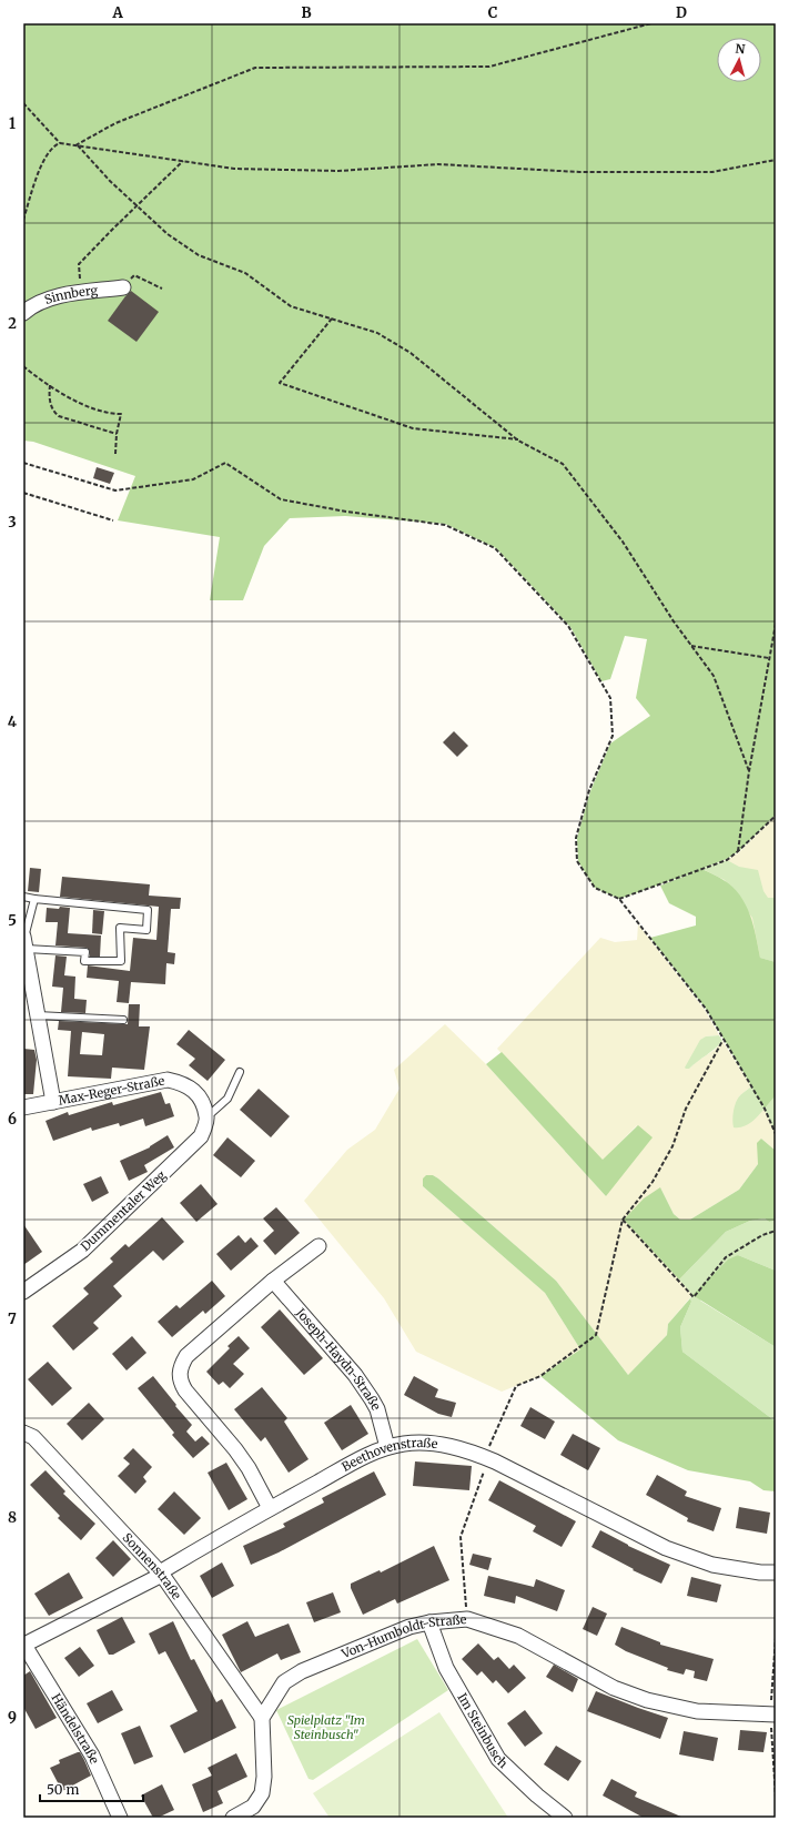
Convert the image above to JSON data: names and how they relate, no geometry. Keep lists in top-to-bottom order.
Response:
{
  "streets": {
    "street": [
      "Sinnberg",
      "Max-Reger-Straße",
      "Dummentaler Weg",
      "Joseph-Haydn-Straße",
      "Beethovenstraße",
      "Sonnenstraße",
      "Von-Humboldt-Straße",
      "Händelstraße",
      "Im Steinbusch"
    ]
  },
  "crossings": [
    ["Max-Reger-Straße", "Dummentaler Weg"],
    ["Joseph-Haydn-Straße", "Beethovenstraße"],
    ["Beethovenstraße", "Sonnenstraße"],
    ["Beethovenstraße", "Händelstraße"],
    ["Sonnenstraße", "Von-Humboldt-Straße"],
    ["Von-Humboldt-Straße", "Im Steinbusch"]
  ],
  "parks": ["Spielplatz \"Im Steinbusch\""],
  "scale_bar": "50 m",
  "north": "top",
  "grid": {
    "columns": [
      "A",
      "B",
      "C",
      "D"
    ],
    "rows": [
      "1",
      "2",
      "3",
      "4",
      "5",
      "6",
      "7",
      "8",
      "9"
    ]
  }
}
